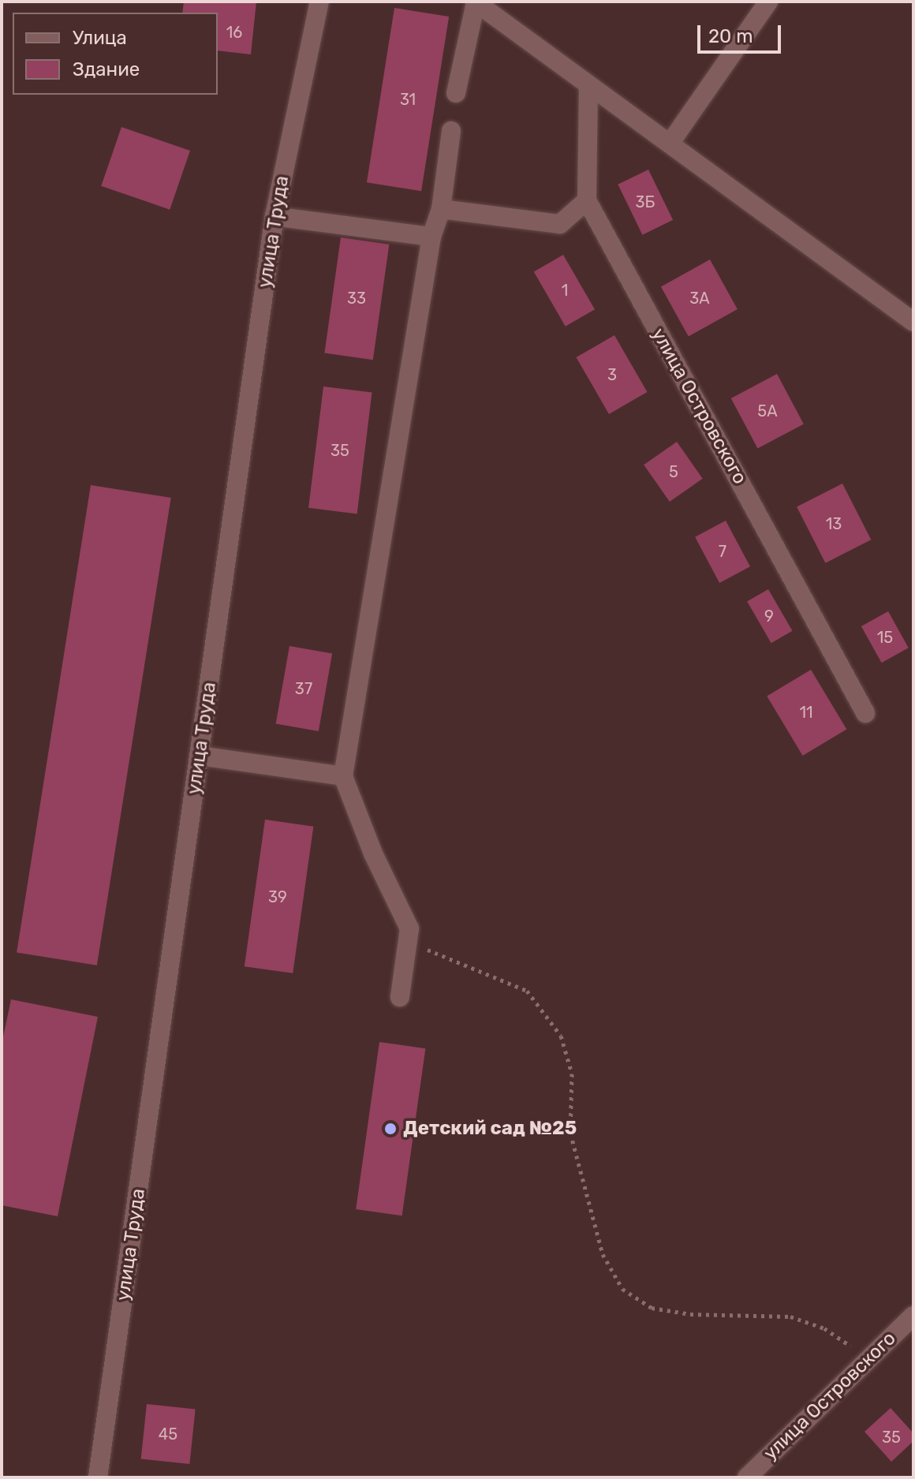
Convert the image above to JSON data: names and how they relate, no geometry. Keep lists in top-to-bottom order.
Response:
{
  "streets": {
    "street": ["улица Труда", "улица Островского"]
  },
  "places": ["Детский сад №25"],
  "house_numbers": [
    "16",
    "31",
    "3Б",
    "1",
    "33",
    "3А",
    "3",
    "5А",
    "35",
    "5",
    "13",
    "7",
    "9",
    "15",
    "37",
    "11",
    "39",
    "45",
    "35"
  ],
  "legend": ["Улица", "Здание"],
  "scale_bar": "20 m"
}
